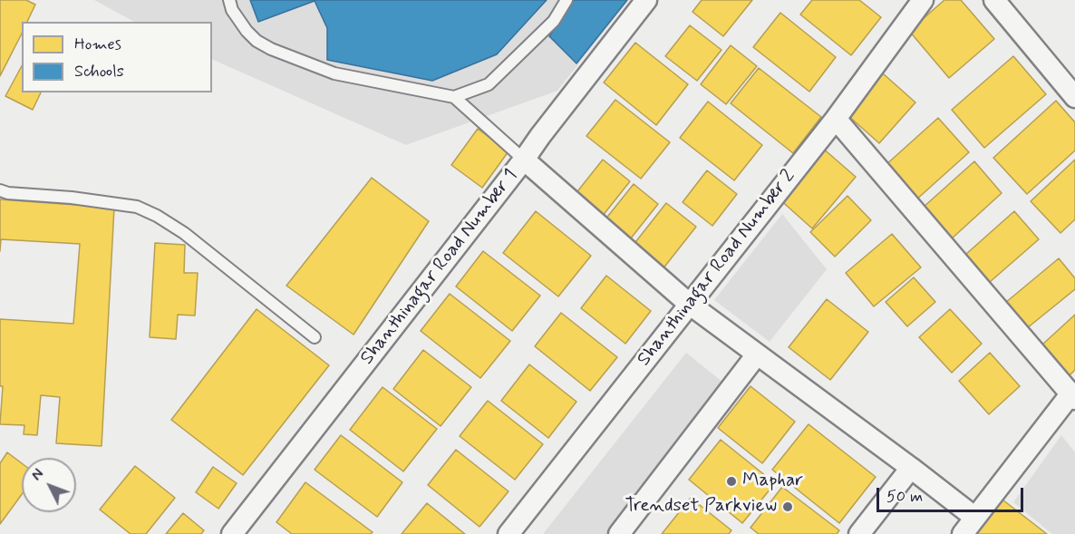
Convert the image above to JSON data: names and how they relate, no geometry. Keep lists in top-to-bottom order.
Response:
{
  "streets": {
    "street": ["Shanthinagar Road Number 1", "Shanthinagar Road Number 2"]
  },
  "places": ["Maphar", "Trendset Parkview"],
  "legend": ["Homes", "Schools"],
  "scale_bar": "50 m",
  "north": "top left"
}
